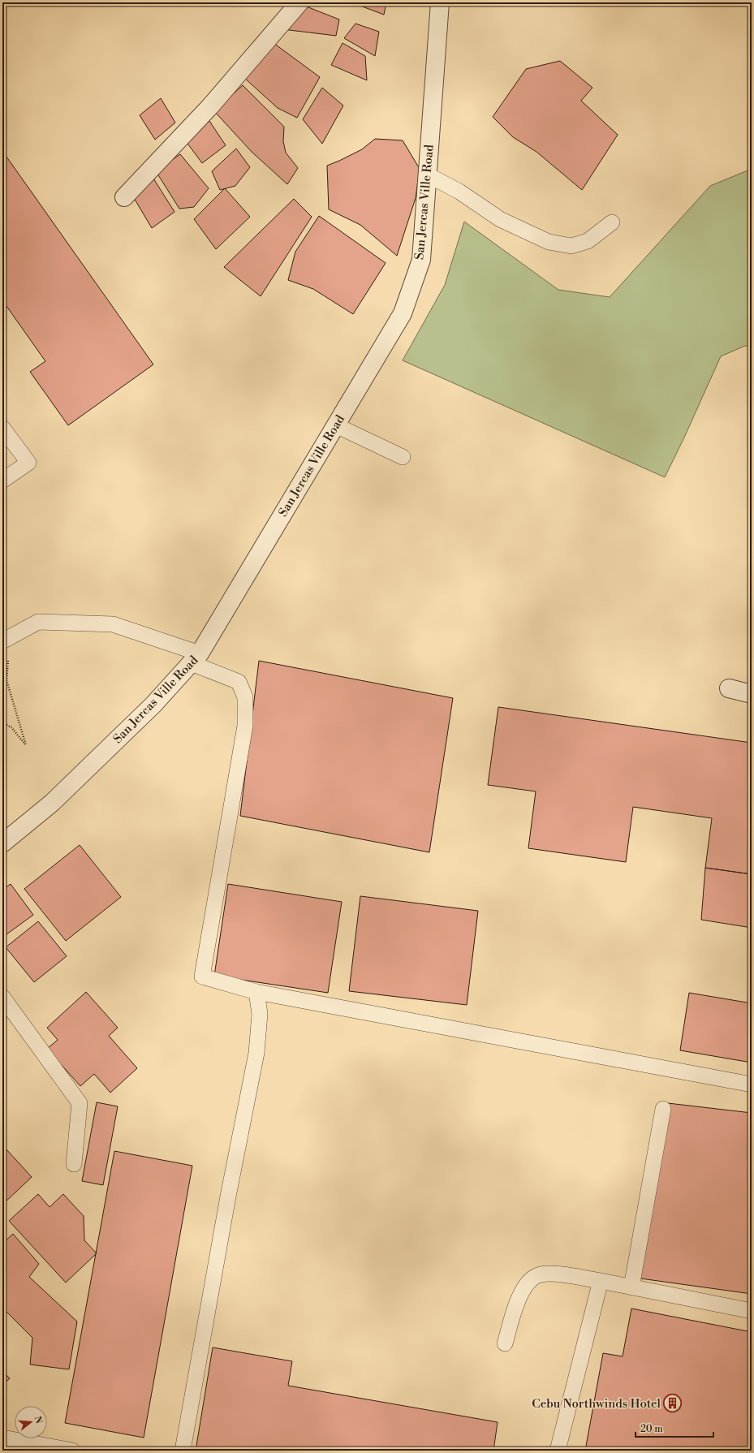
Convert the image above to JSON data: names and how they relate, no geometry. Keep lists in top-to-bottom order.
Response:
{
  "streets": {
    "street": ["San Jercas Ville Road"]
  },
  "places": {
    "building": ["Cebu Northwinds Hotel"]
  },
  "scale_bar": "20 m",
  "north": "right"
}
